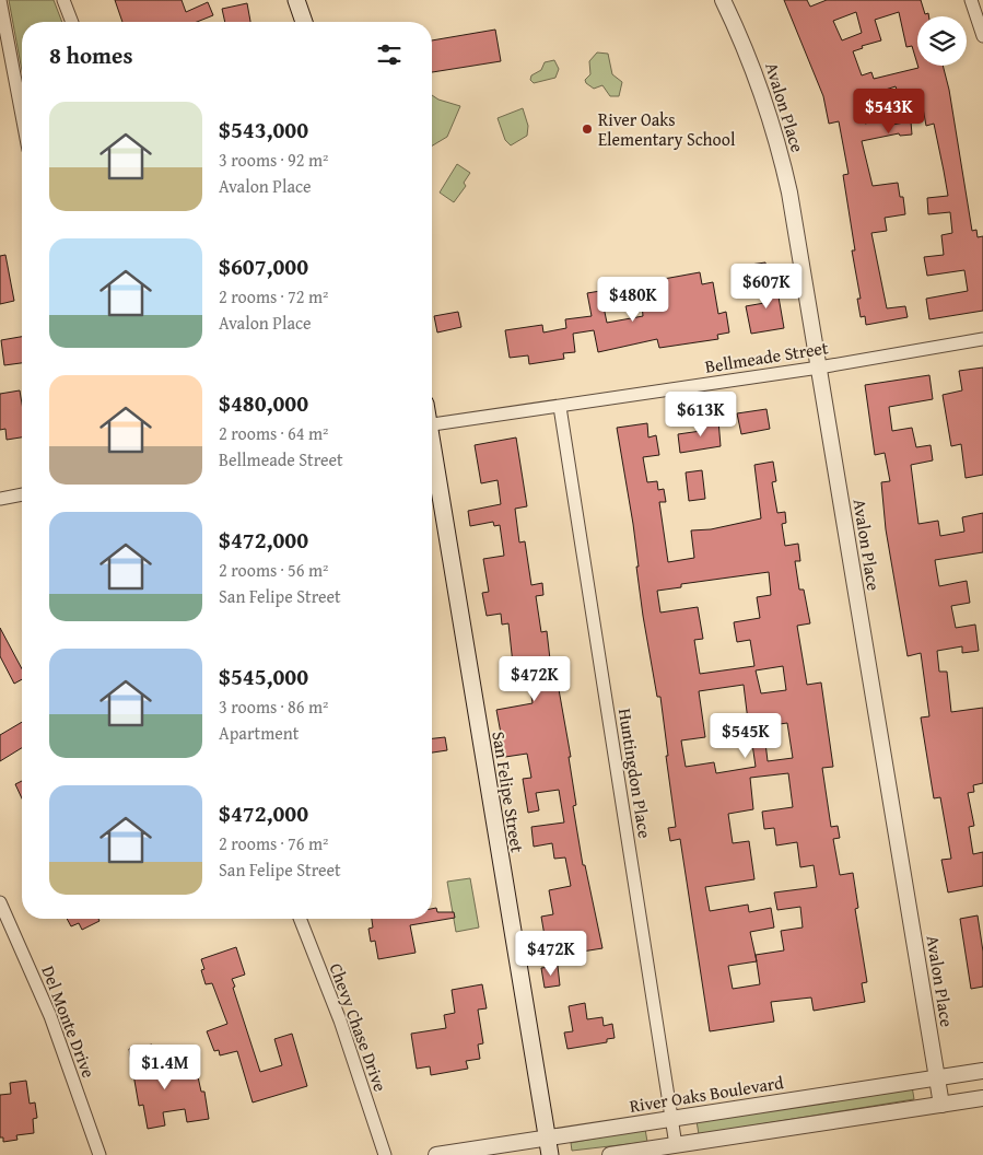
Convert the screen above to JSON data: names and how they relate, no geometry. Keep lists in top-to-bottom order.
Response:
{
  "streets": {
    "main road": ["San Felipe Street"],
    "street": [
      "Avalon Place",
      "Bellmeade Street",
      "Huntingdon Place",
      "Del Monte Drive",
      "Chevy Chase Drive",
      "River Oaks Boulevard"
    ]
  },
  "crossings": [
    ["Avalon Place", "Bellmeade Street"],
    ["Avalon Place", "River Oaks Boulevard"],
    ["Bellmeade Street", "Huntingdon Place"],
    ["Huntingdon Place", "River Oaks Boulevard"],
    ["San Felipe Street", "River Oaks Boulevard"]
  ],
  "places": ["River Oaks Elementary School"],
  "page": {
    "heading": "8 homes",
    "list": [
      {
        "name": "$543,000",
        "note": "3 rooms · 92 m² · Avalon Place"
      },
      {
        "name": "$607,000",
        "note": "2 rooms · 72 m² · Avalon Place"
      },
      {
        "name": "$480,000",
        "note": "2 rooms · 64 m² · Bellmeade Street"
      },
      {
        "name": "$472,000",
        "note": "2 rooms · 56 m² · San Felipe Street"
      },
      {
        "name": "$545,000",
        "note": "3 rooms · 86 m² · Apartment"
      },
      {
        "name": "$472,000",
        "note": "2 rooms · 76 m² · San Felipe Street"
      }
    ],
    "price": [
      "$543K",
      "$607K",
      "$480K",
      "$613K",
      "$472K",
      "$545K",
      "$472K",
      "$1.4M"
    ]
  }
}
